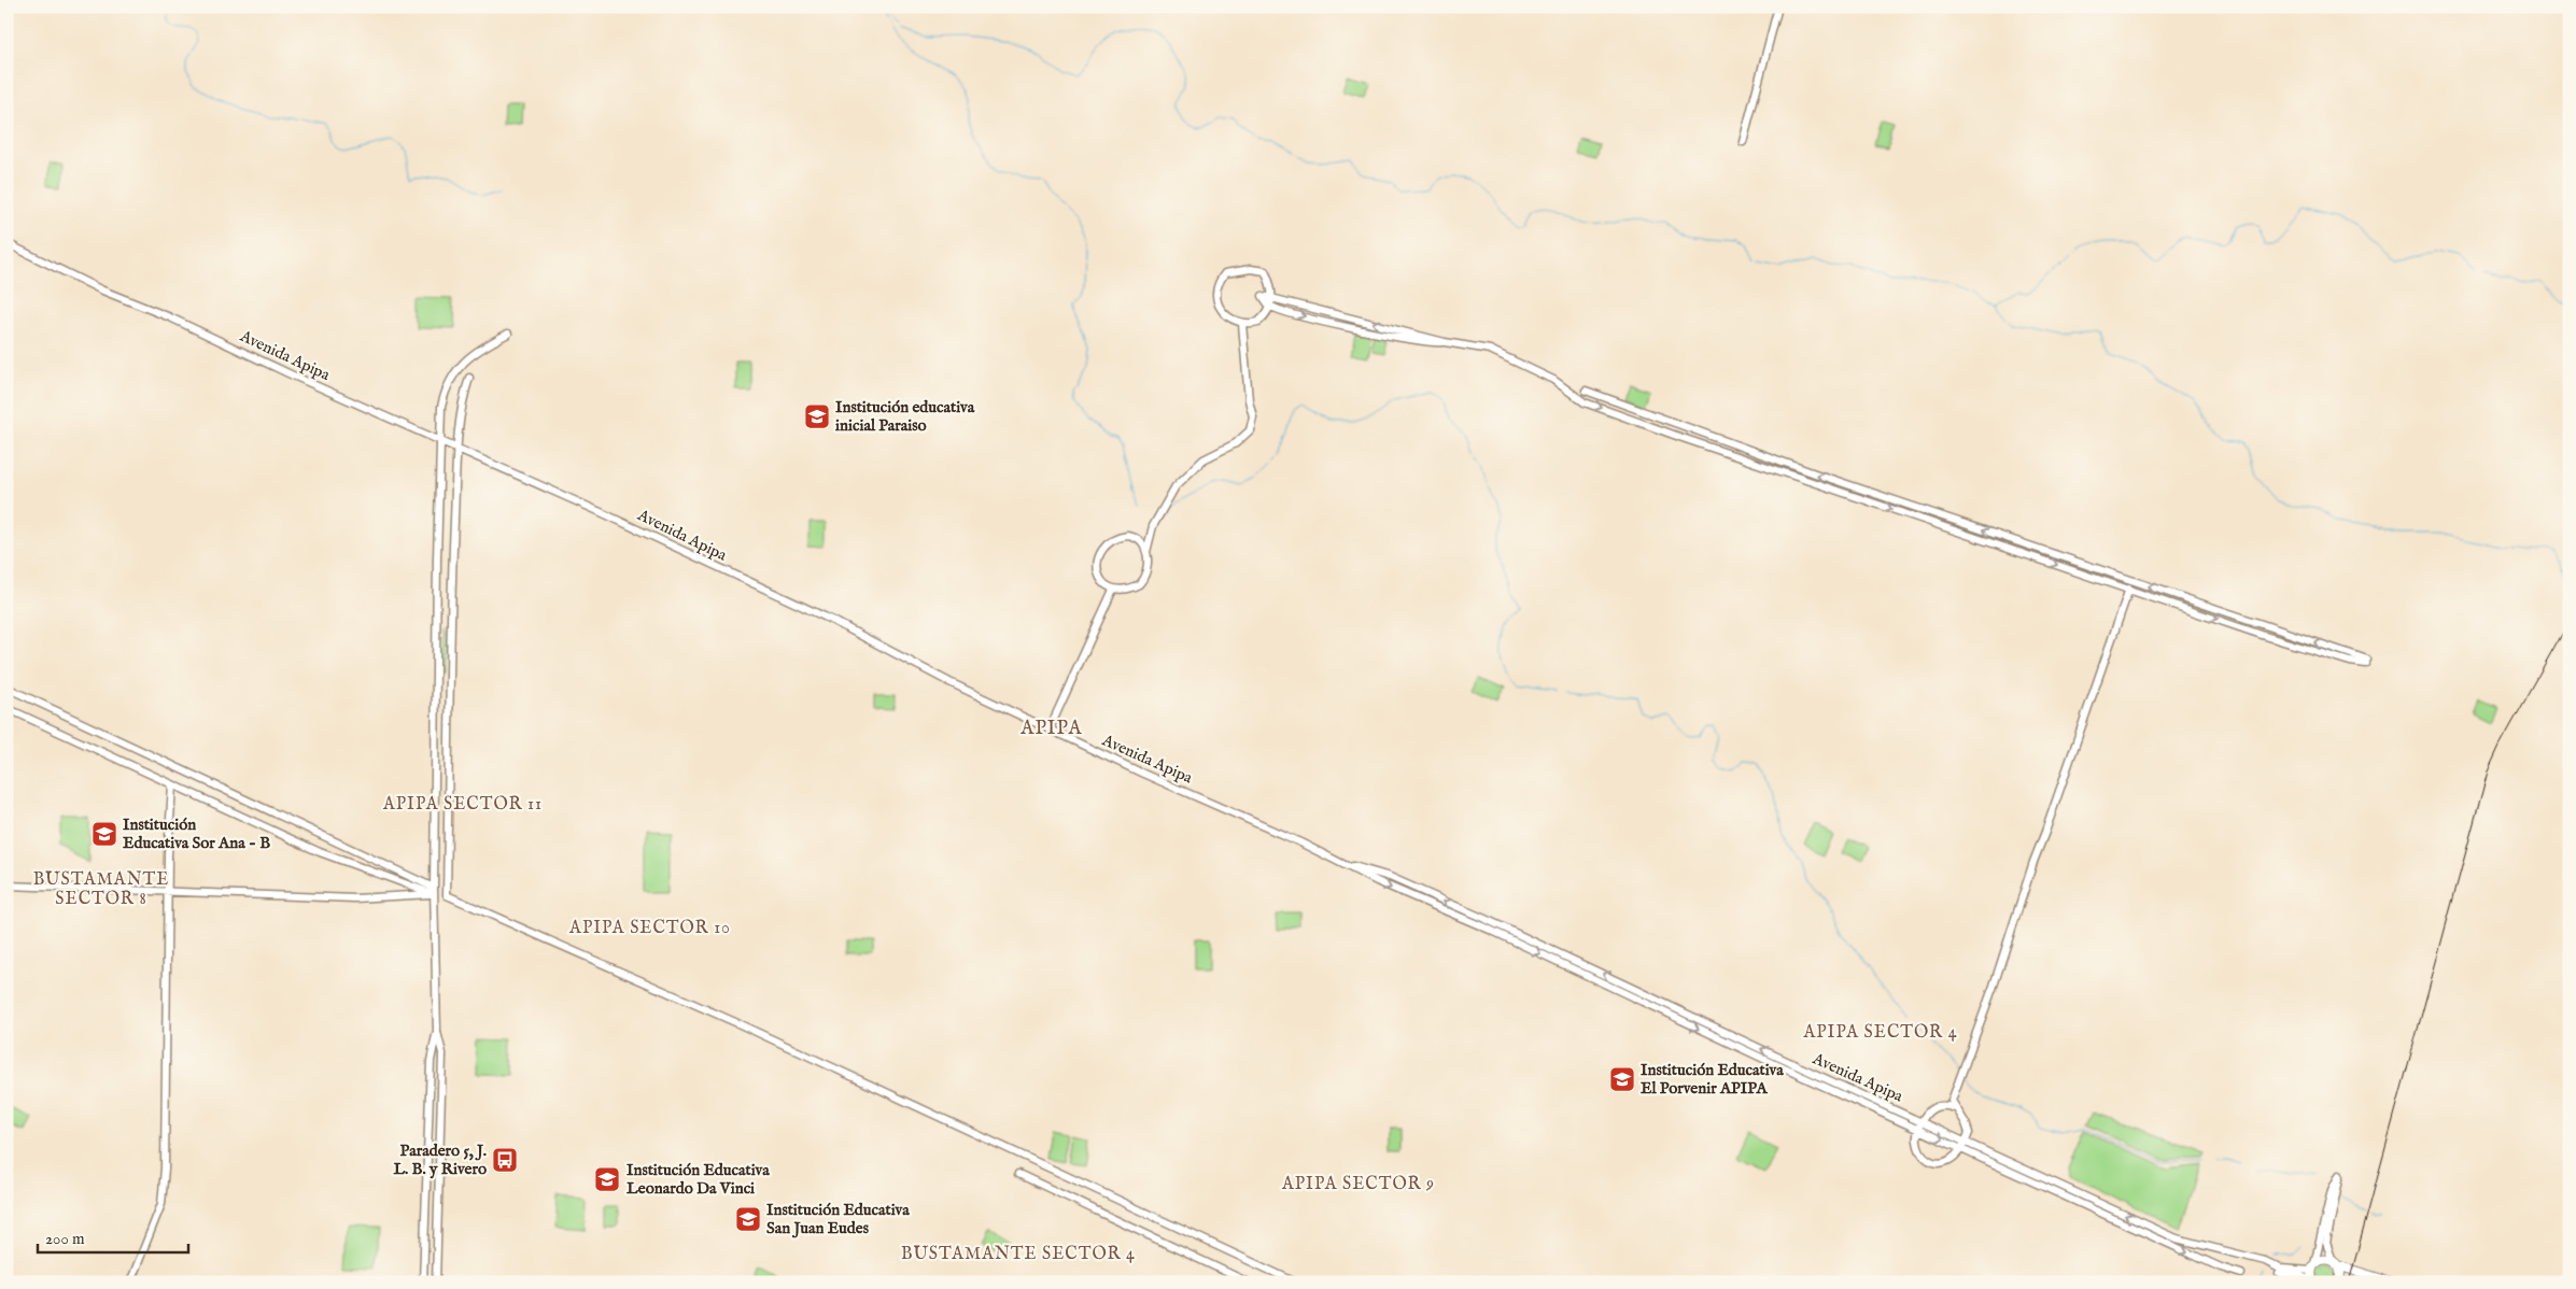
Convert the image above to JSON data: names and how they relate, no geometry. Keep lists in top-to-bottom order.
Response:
{
  "streets": {
    "street": ["Avenida Apipa"]
  },
  "districts": [
    "APIPA",
    "APIPA SECTOR 11",
    "BUSTAMANTE SECTOR 8",
    "APIPA SECTOR 10",
    "APIPA SECTOR 4",
    "APIPA SECTOR 9",
    "BUSTAMANTE SECTOR 4"
  ],
  "places": {
    "school or university": [
      "Institución educativa inicial Paraiso",
      "Institución Educativa Sor Ana - B",
      "Institución Educativa El Porvenir APIPA",
      "Institución Educativa Leonardo Da Vinci",
      "Institución Educativa San Juan Eudes"
    ],
    "bus stop": ["Paradero 5, J. L. B. y Rivero"]
  },
  "scale_bar": "200 m"
}
